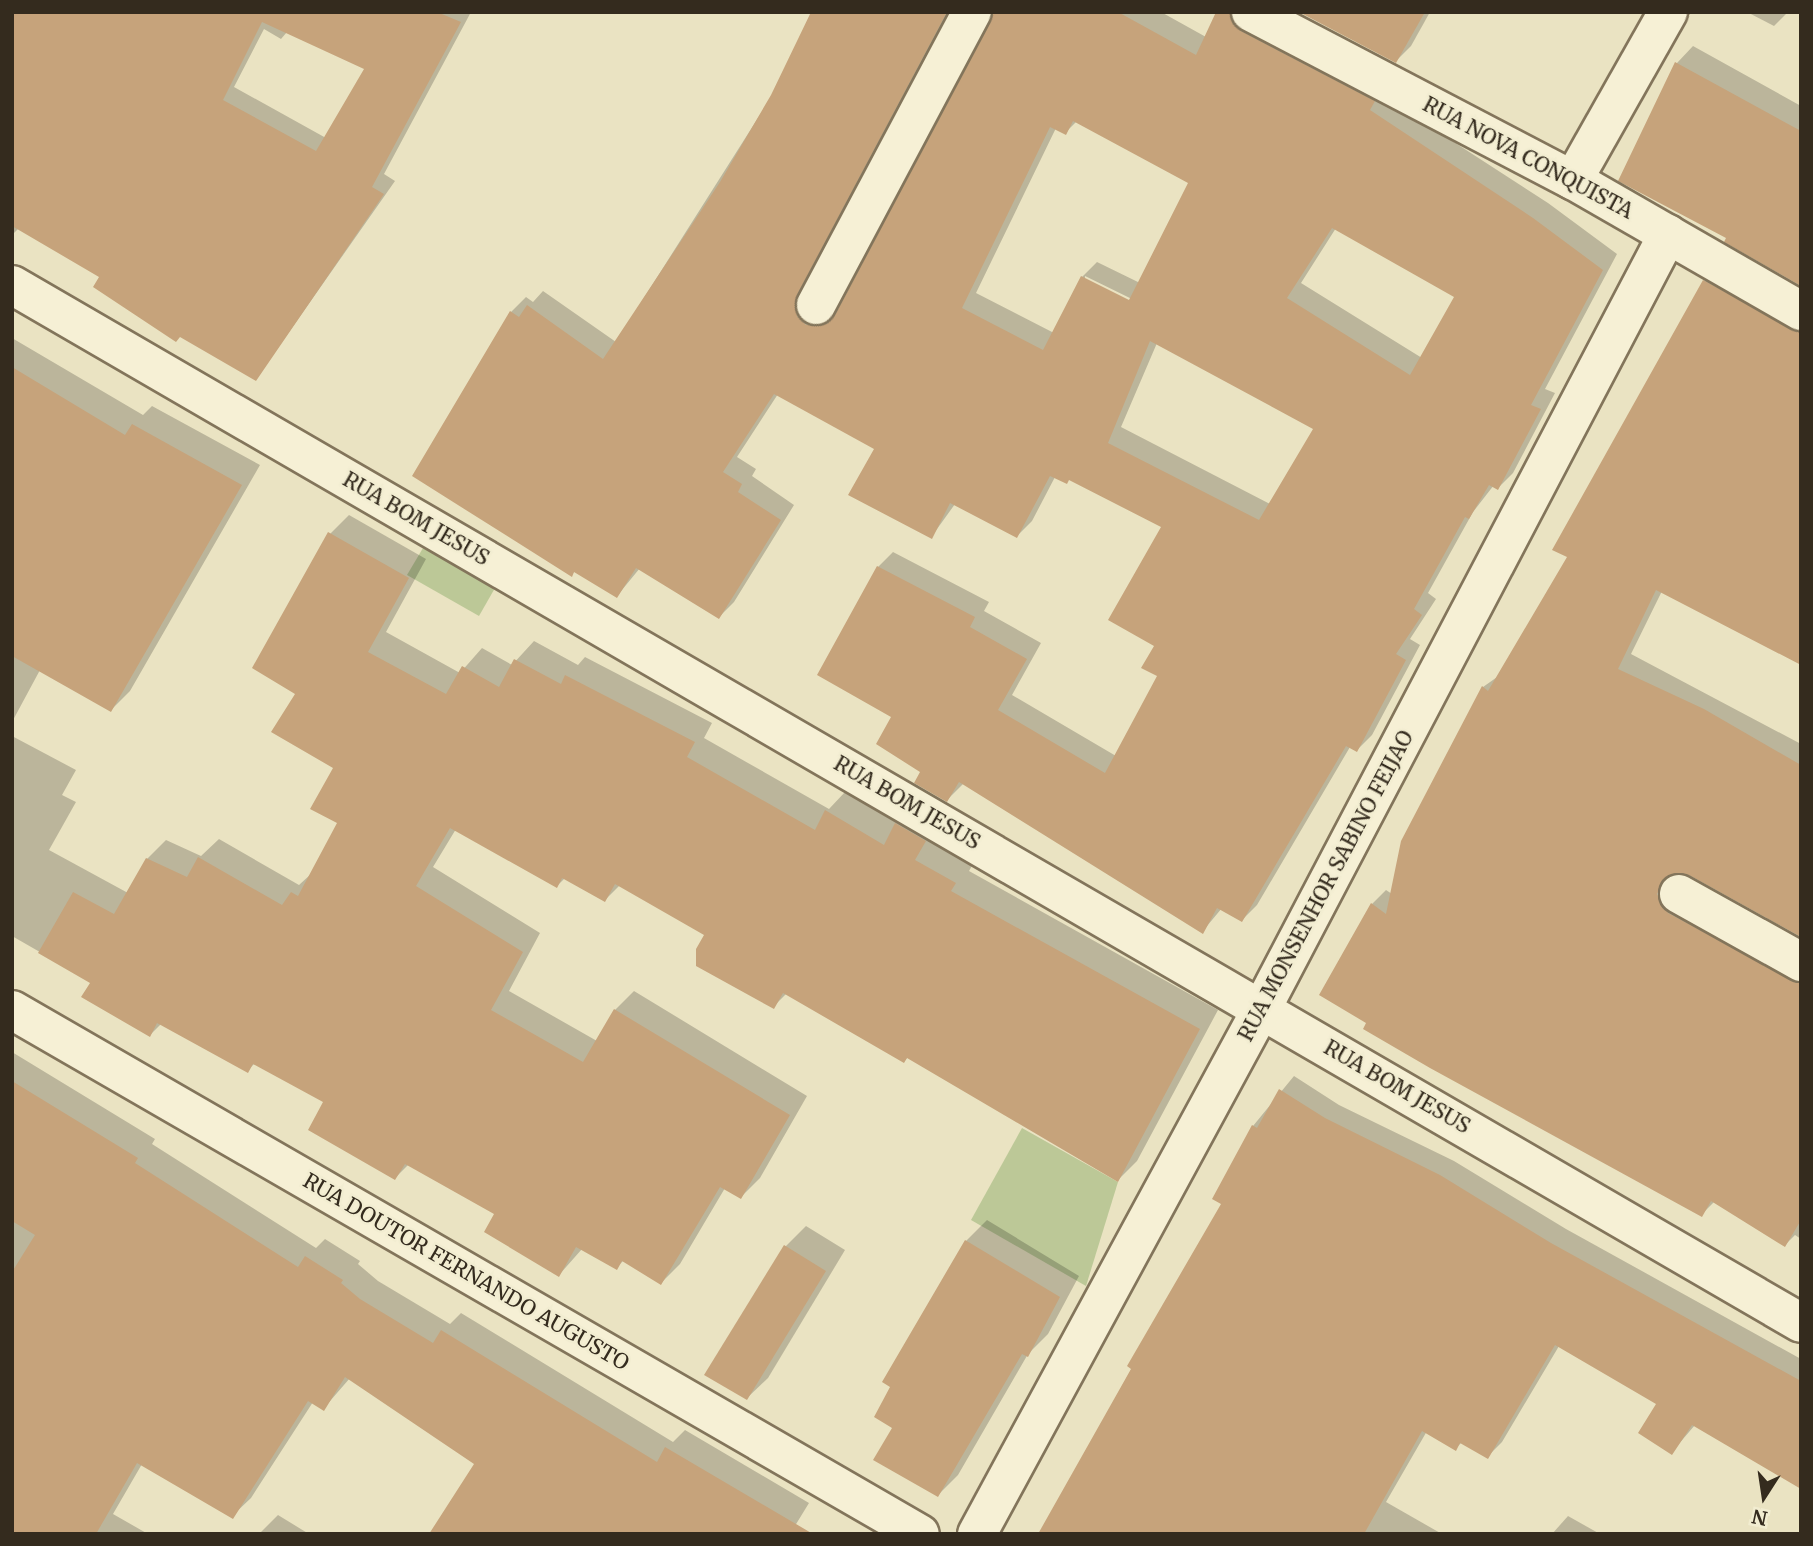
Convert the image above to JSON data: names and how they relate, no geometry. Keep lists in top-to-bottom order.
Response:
{
  "streets": {
    "street": [
      "RUA NOVA CONQUISTA",
      "RUA BOM JESUS",
      "RUA MONSENHOR SABINO FEIJAO",
      "RUA DOUTOR FERNANDO AUGUSTO"
    ]
  },
  "crossings": [
    ["RUA NOVA CONQUISTA", "RUA MONSENHOR SABINO FEIJAO"],
    ["RUA BOM JESUS", "RUA MONSENHOR SABINO FEIJAO"]
  ],
  "north": "bottom"
}
